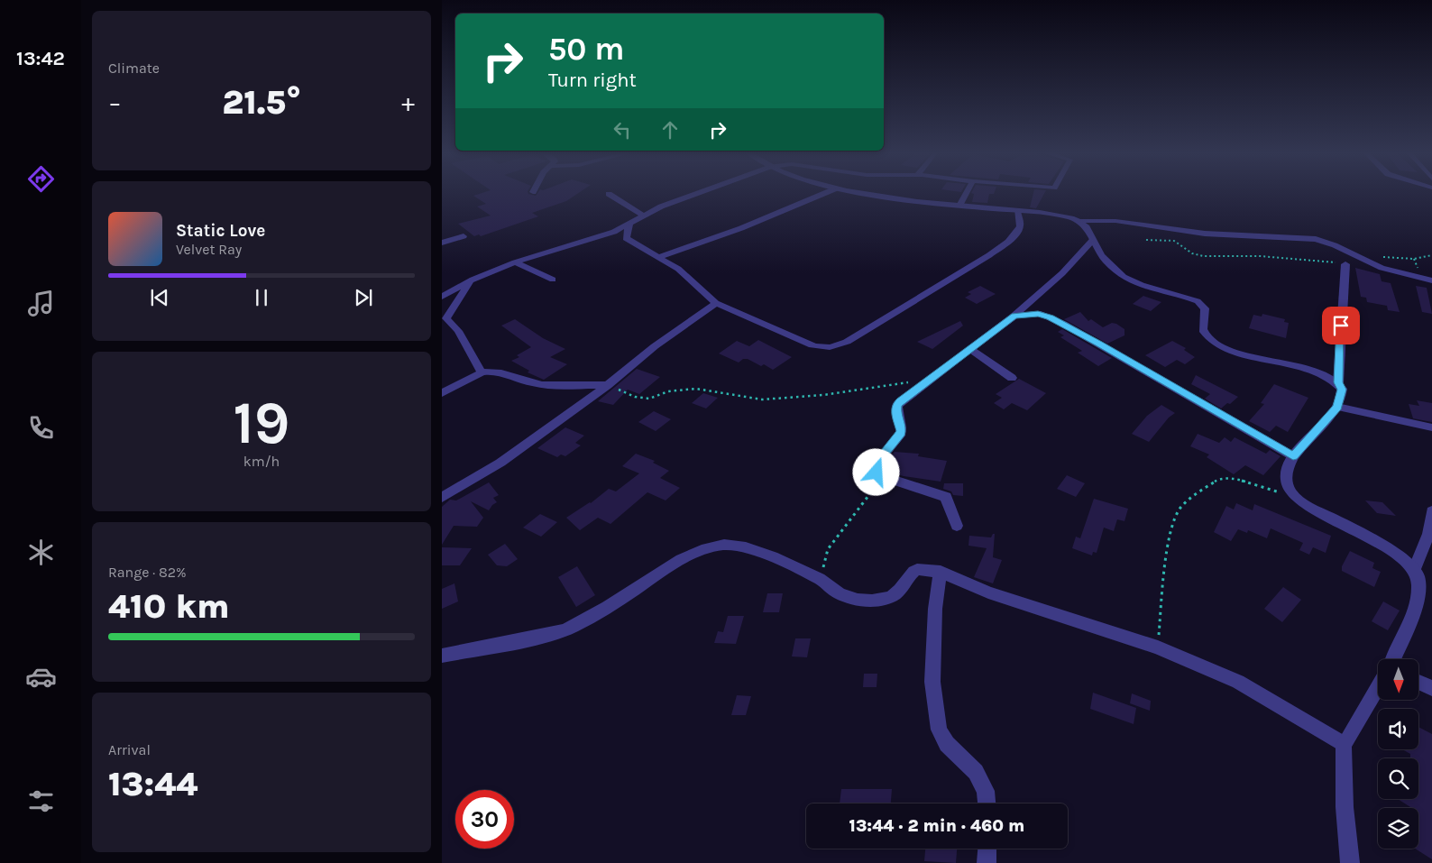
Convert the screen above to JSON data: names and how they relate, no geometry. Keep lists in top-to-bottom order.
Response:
{
  "north": "bottom",
  "page": {
    "tabs": "13:42",
    "tile": [
      "Climate",
      ["19", "km/h"],
      ["Range · 82%", "410 km"],
      ["Arrival", "13:44"]
    ],
    "turn": ["50 m", "Turn right"],
    "heat": ["−", "21.5°", "+"],
    "song": ["Static Love", "Velvet Ray"],
    "limit": "30",
    "trip": "13:44 · 2 min · 460 m"
  }
}
